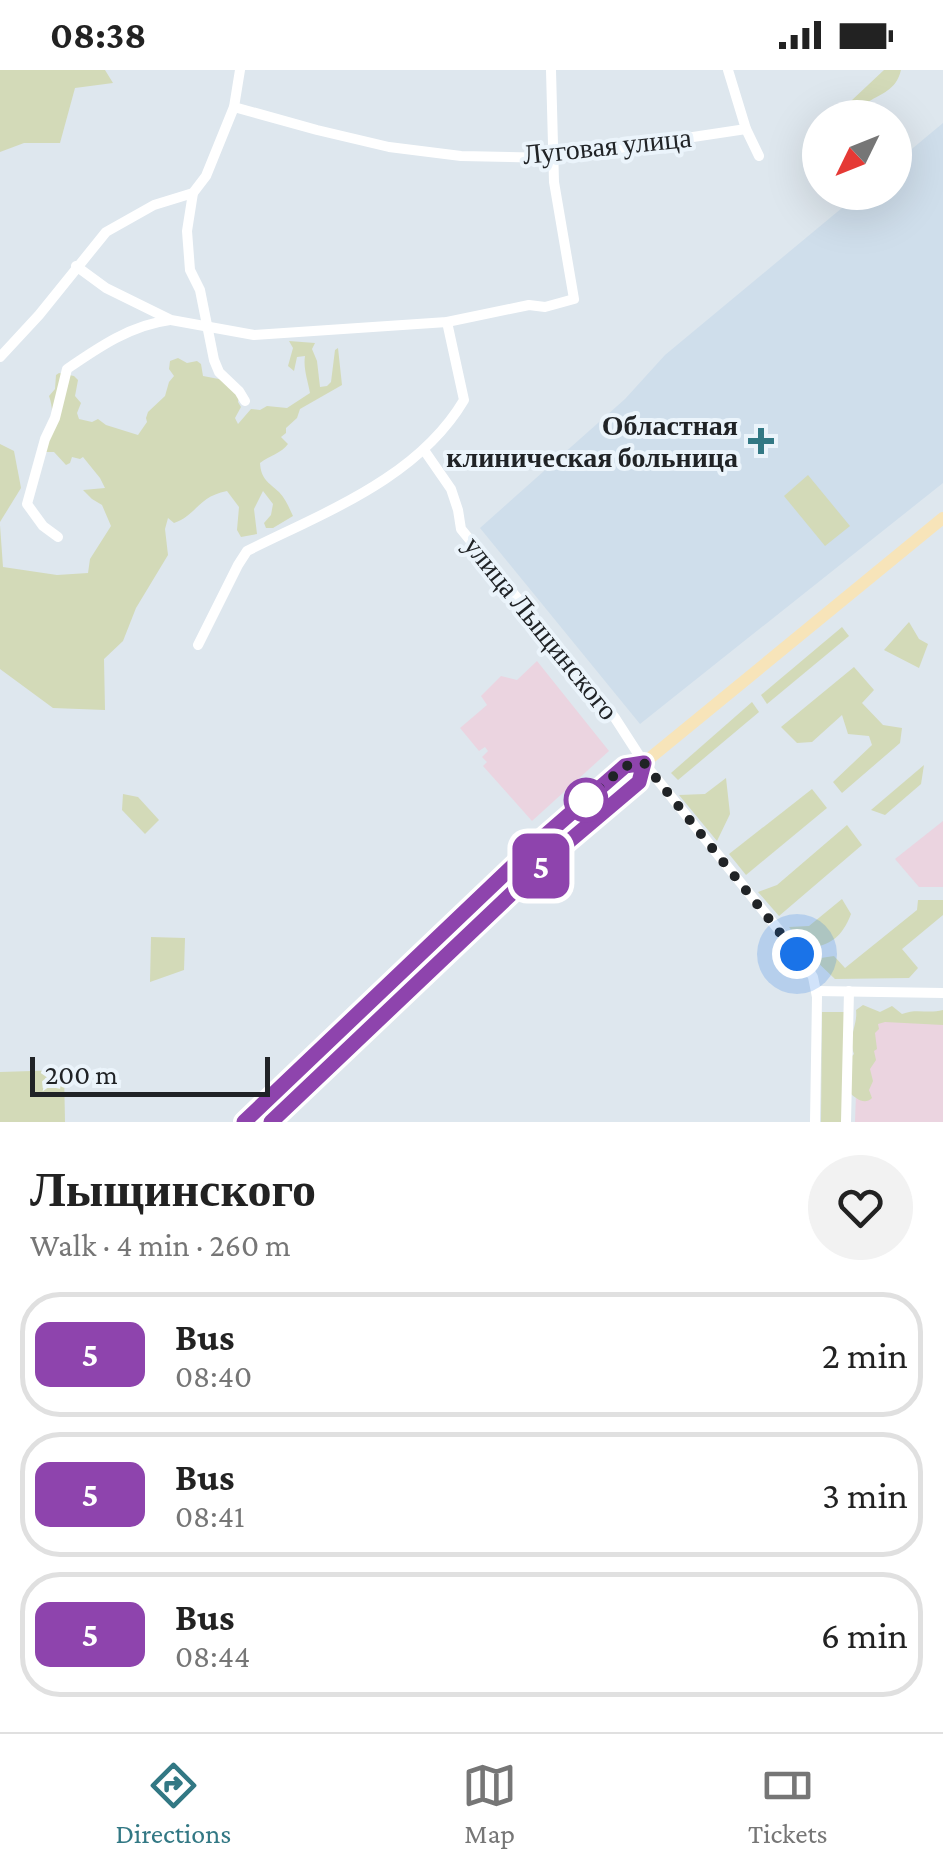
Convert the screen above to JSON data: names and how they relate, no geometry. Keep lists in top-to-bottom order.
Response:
{
  "streets": {
    "street": ["Луговая улица", "улица Лыщинского"]
  },
  "places": {
    "health": ["Областная клиническая больница"]
  },
  "lines": ["bus line 5"],
  "scale_bar": "200 m",
  "north": "bottom left",
  "page": {
    "status": "08:38",
    "on_map": "5",
    "scale": "200 m",
    "heading": ["Лыщинского", "Walk · 4 min · 260 m"],
    "list": [
      {
        "mark": "5",
        "name": "Bus",
        "note": "08:40",
        "value": "2 min"
      },
      {
        "mark": "5",
        "name": "Bus",
        "note": "08:41",
        "value": "3 min"
      },
      {
        "mark": "5",
        "name": "Bus",
        "note": "08:44",
        "value": "6 min"
      }
    ],
    "tabs": ["Directions", "Map", "Tickets"]
  }
}
